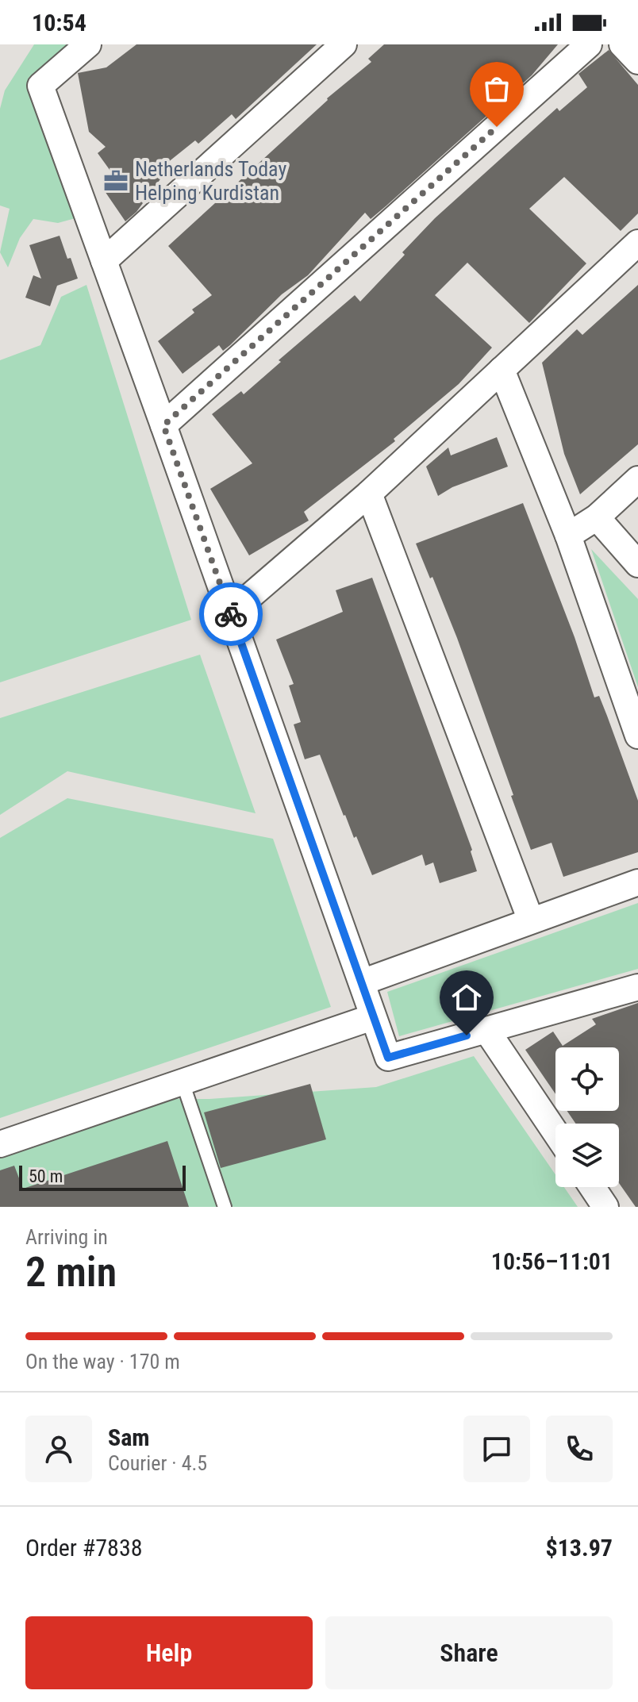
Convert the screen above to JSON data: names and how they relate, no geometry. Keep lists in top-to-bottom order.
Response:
{
  "places": {
    "office": ["Netherlands Today Helping Kurdistan"]
  },
  "scale_bar": "50 m",
  "page": {
    "status": "10:54",
    "scale": "50 m",
    "heading": ["2 min", "Arriving in", "10:56–11:01"],
    "panel": [
      "Sam",
      "Courier · 4.5",
      "Order #7838",
      "$13.97"
    ],
    "bar": "On the way · 170 m",
    "buttons": ["Help", "Share"]
  }
}
